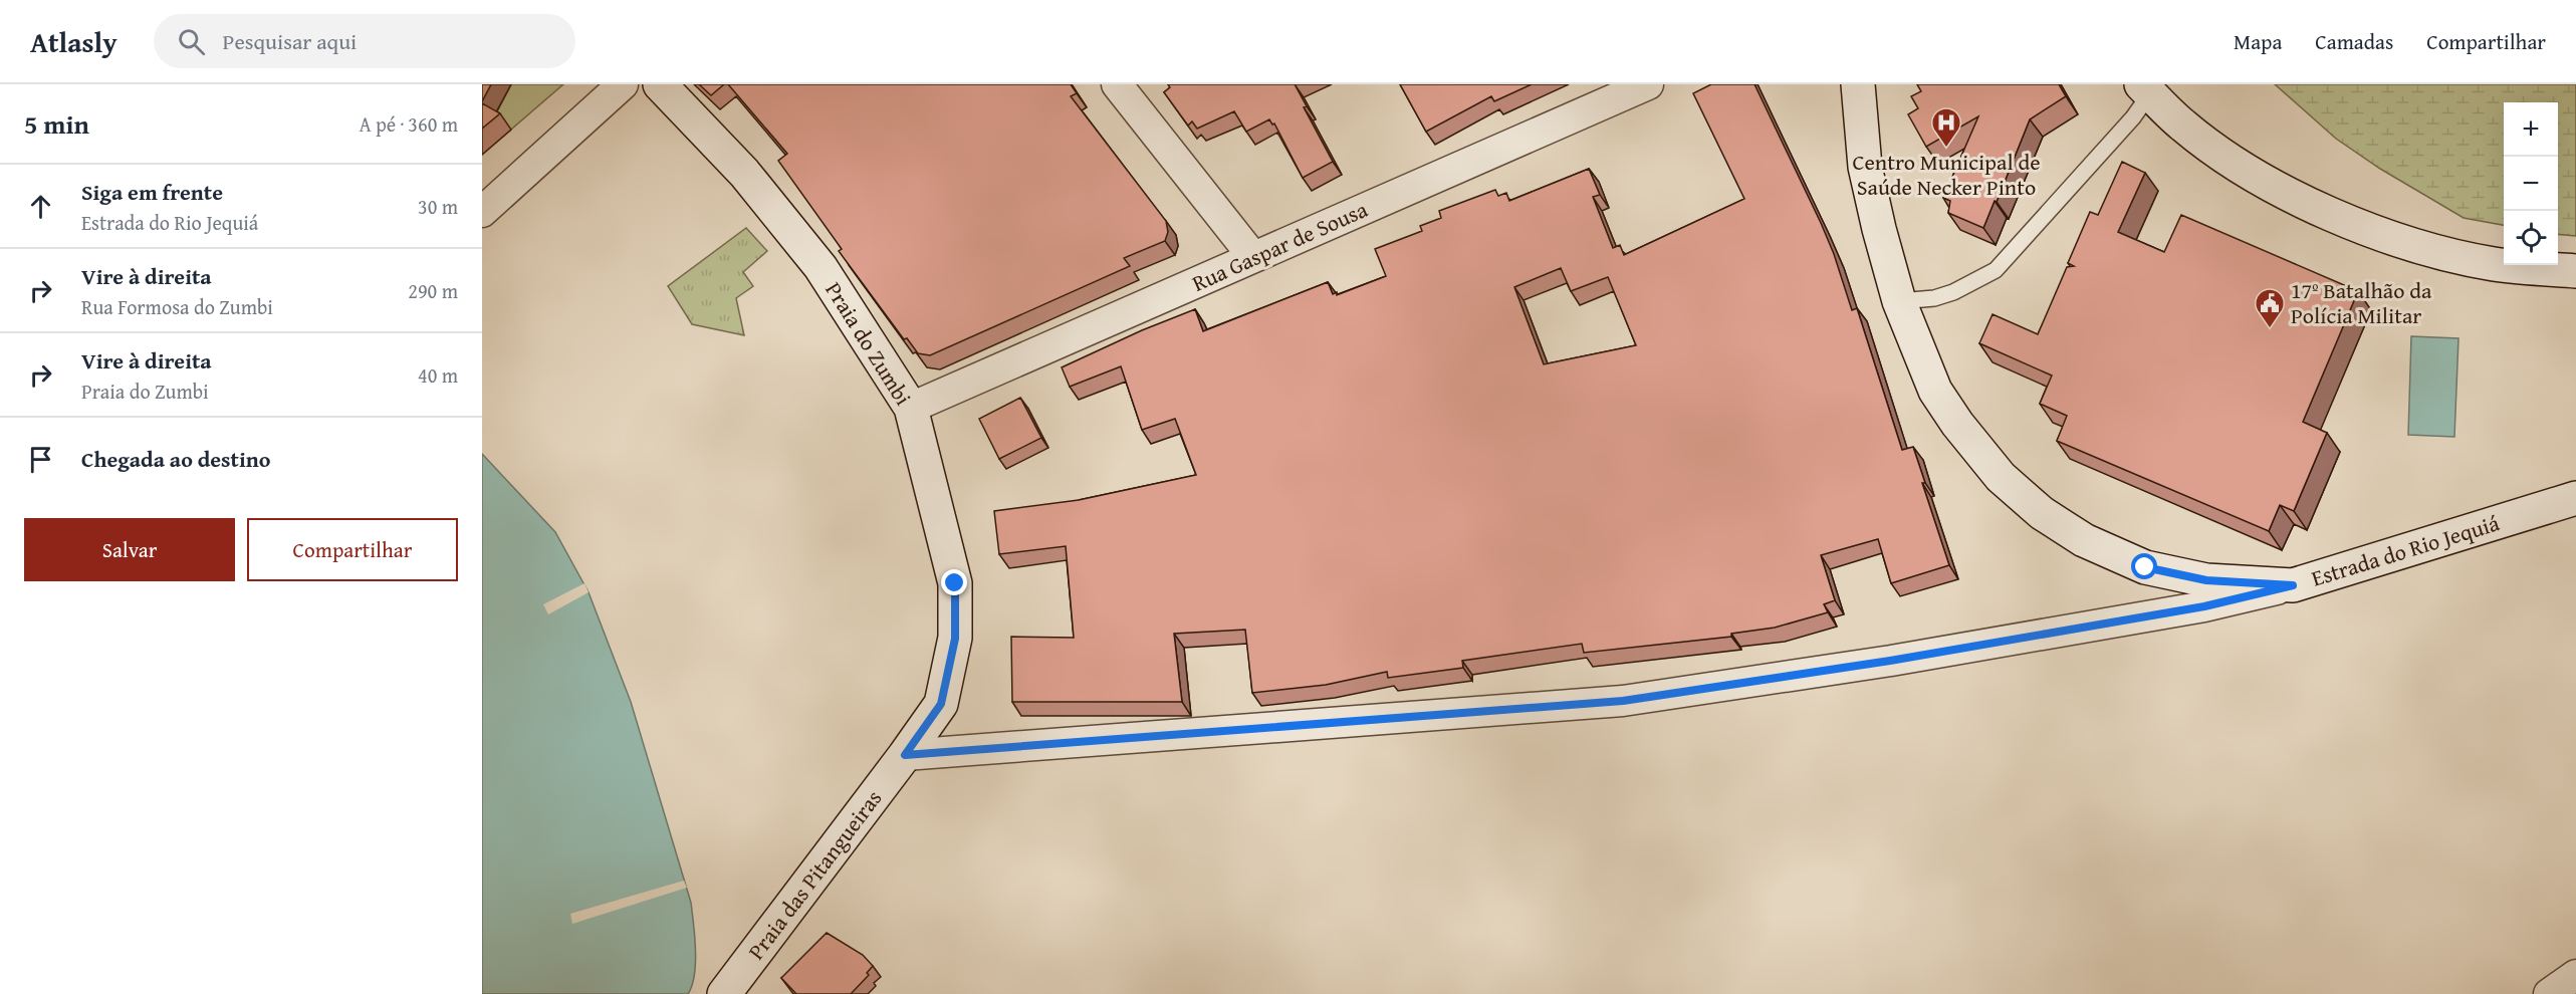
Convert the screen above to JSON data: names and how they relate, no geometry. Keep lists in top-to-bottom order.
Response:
{
  "streets": {
    "main road": ["Praia do Zumbi", "Estrada do Rio Jequiá", "Praia das Pitangueiras"],
    "street": ["Rua Gaspar de Sousa"]
  },
  "crossings": [
    ["Rua Gaspar de Sousa", "Praia do Zumbi"],
    ["Praia do Zumbi", "Praia das Pitangueiras"]
  ],
  "places": {
    "hospital": ["Centro Municipal de Saúde Necker Pinto"],
    "public building": ["17º Batalhão da Polícia Militar"]
  },
  "page": {
    "header": "Atlasly",
    "search": "Pesquisar aqui",
    "nav": ["Mapa", "Camadas", "Compartilhar"],
    "heading": ["5 min", "A pé · 360 m"],
    "map_buttons": ["+", "−"],
    "list": [
      ["Siga em frente", "Estrada do Rio Jequiá", "30 m"],
      ["Vire à direita", "Rua Formosa do Zumbi", "290 m"],
      ["Vire à direita", "Praia do Zumbi", "40 m"],
      "Chegada ao destino"
    ],
    "buttons": ["Salvar", "Compartilhar"]
  }
}
